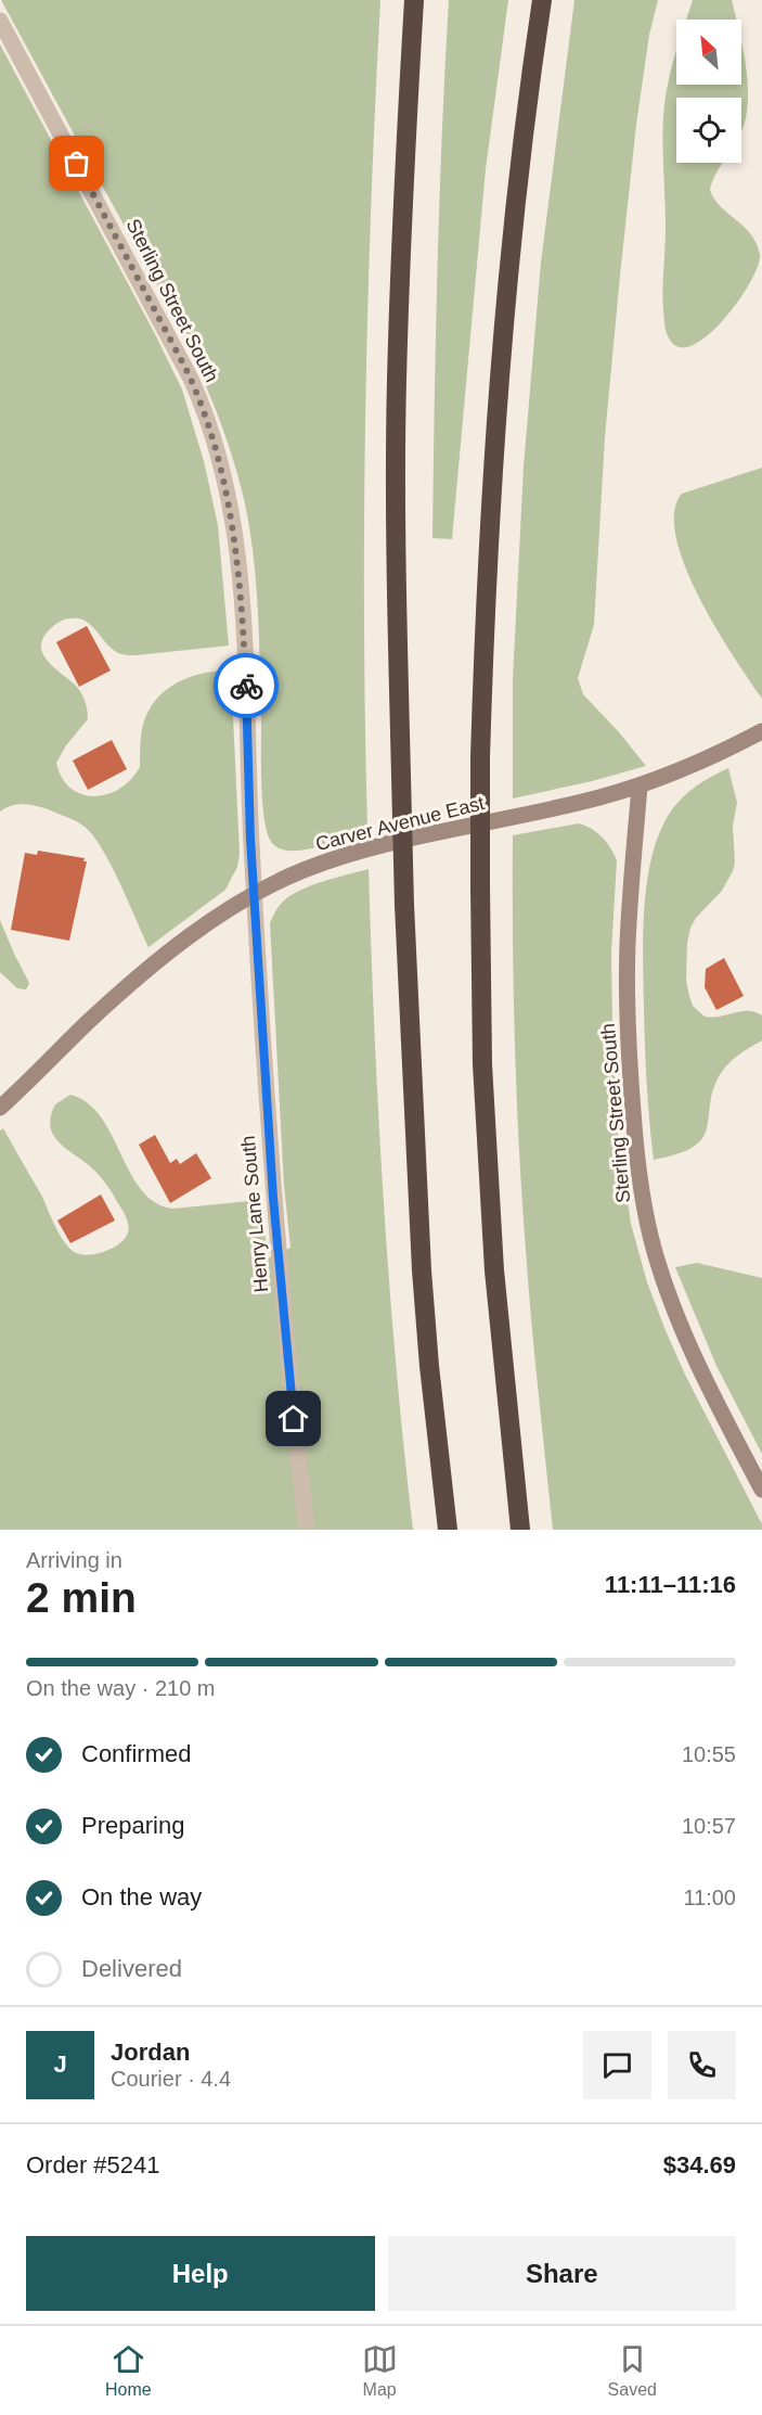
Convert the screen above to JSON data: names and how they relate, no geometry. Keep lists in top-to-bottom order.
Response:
{
  "streets": {
    "street": ["Sterling Street South", "Carver Avenue East", "Henry Lane South"]
  },
  "crossings": [
    ["Sterling Street South", "Carver Avenue East"],
    ["Sterling Street South", "Henry Lane South"],
    ["Carver Avenue East", "Henry Lane South"]
  ],
  "north": "top left",
  "page": {
    "heading": ["2 min", "Arriving in", "11:11–11:16"],
    "panel": [
      "Jordan",
      "Courier · 4.4",
      "Order #5241",
      "$34.69"
    ],
    "bar": "On the way · 210 m",
    "list": [
      ["Confirmed", "10:55"],
      ["Preparing", "10:57"],
      ["On the way", "11:00"],
      "Delivered"
    ],
    "round": "J",
    "buttons": ["Help", "Share"],
    "tabs": ["Home", "Map", "Saved"]
  }
}
